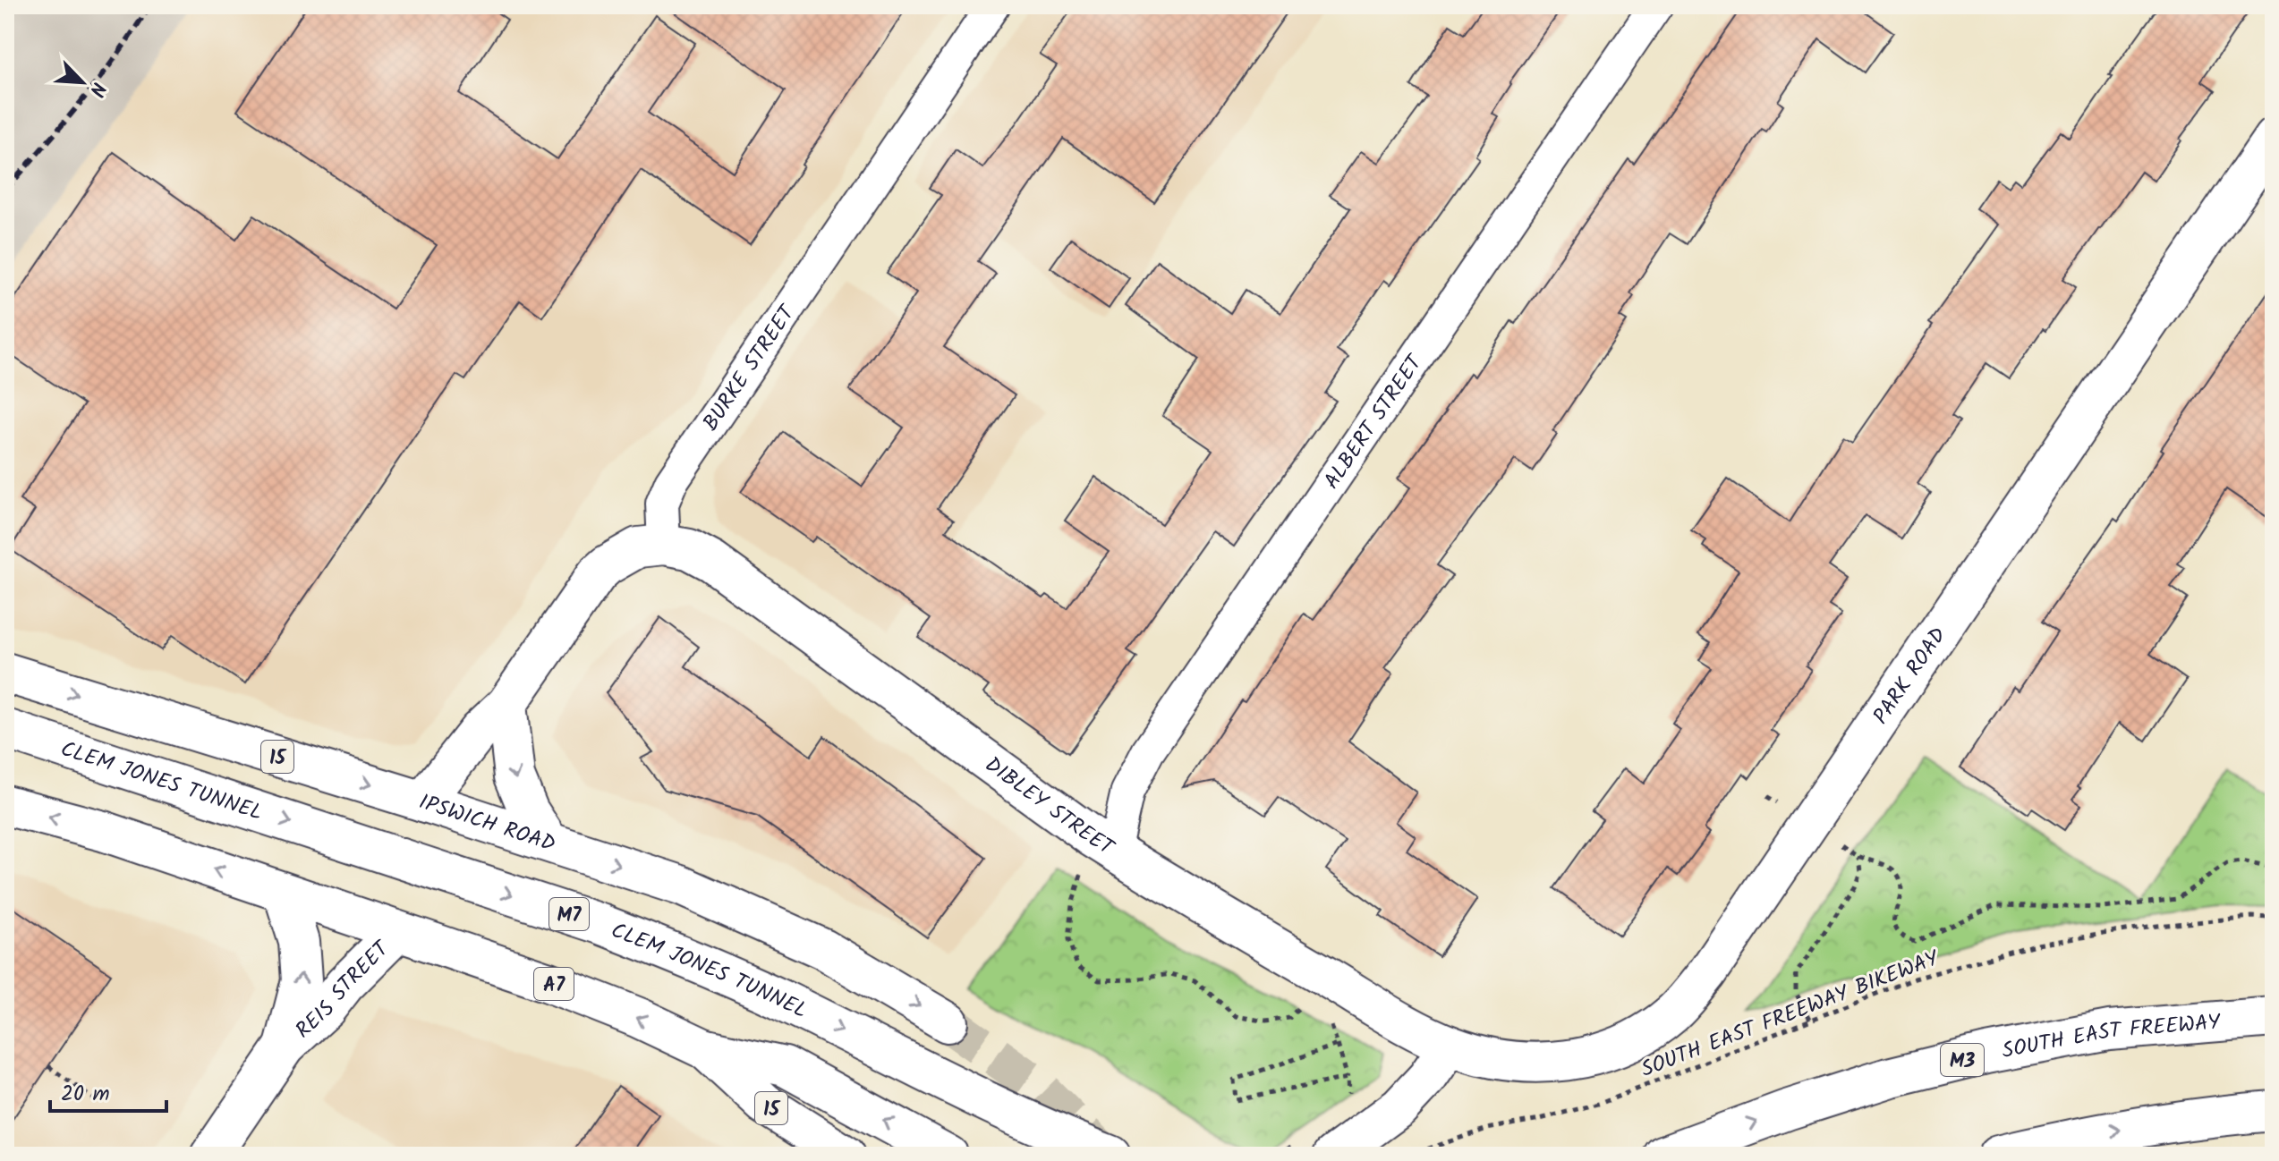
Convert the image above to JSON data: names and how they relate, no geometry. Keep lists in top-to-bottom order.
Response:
{
  "streets": {
    "main road": [
      "PARK ROAD",
      "15",
      "CLEM JONES TUNNEL",
      "DIBLEY STREET",
      "IPSWICH ROAD",
      "M7",
      "A7",
      "REIS STREET",
      "SOUTH EAST FREEWAY",
      "M3"
    ],
    "street": ["BURKE STREET", "ALBERT STREET"],
    "path": ["SOUTH EAST FREEWAY BIKEWAY"]
  },
  "crossings": [
    ["BURKE STREET", "DIBLEY STREET"],
    ["ALBERT STREET", "DIBLEY STREET"],
    ["PARK ROAD", "DIBLEY STREET"],
    ["15", "A7"],
    ["A7", "REIS STREET"]
  ],
  "scale_bar": "20 m",
  "north": "bottom right"
}
